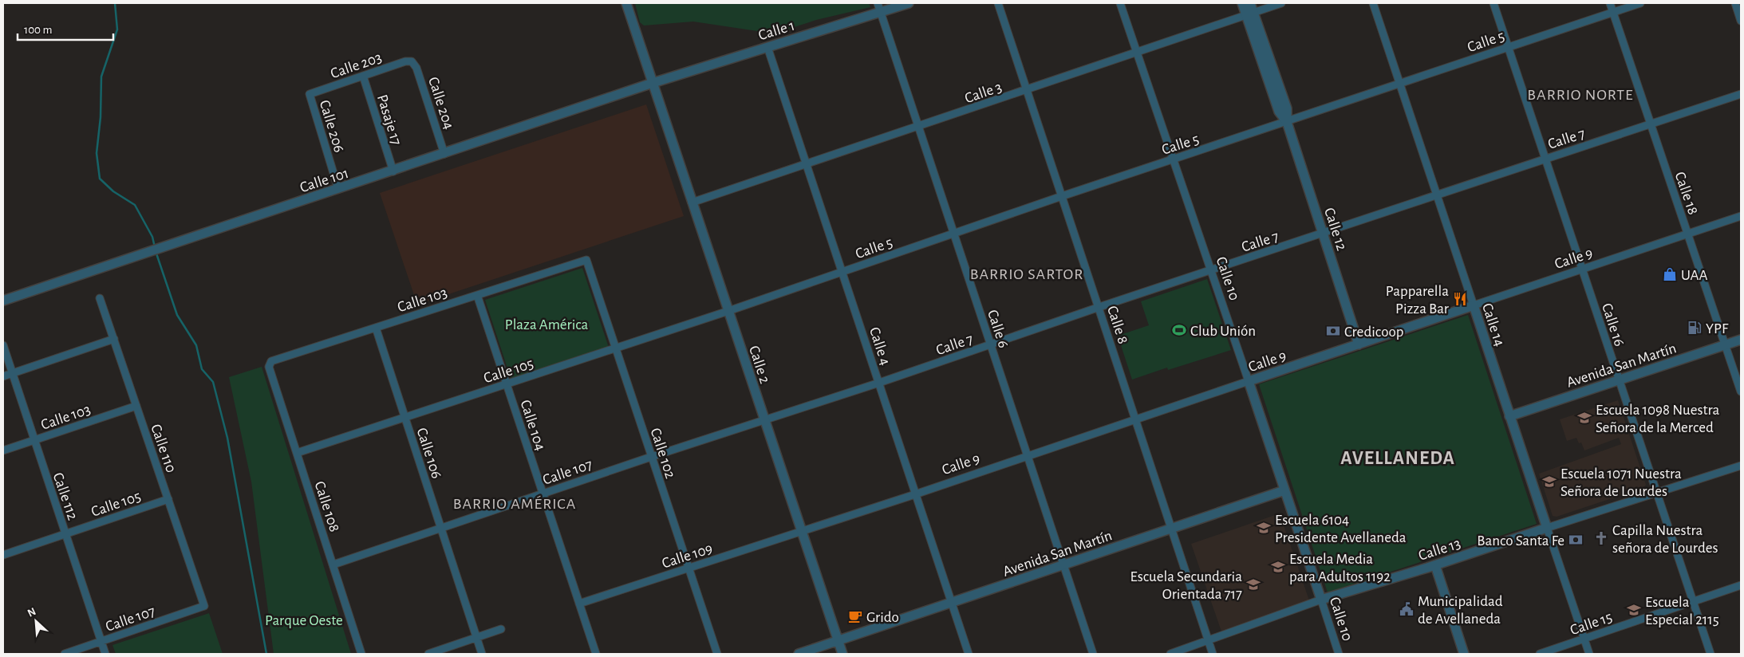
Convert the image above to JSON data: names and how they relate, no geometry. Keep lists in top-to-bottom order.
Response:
{
  "streets": {
    "street": [
      "Calle 1",
      "Calle 5",
      "Calle 203",
      "Calle 3",
      "Calle 204",
      "Pasaje 17",
      "Calle 206",
      "Calle 7",
      "Calle 101",
      "Calle 18",
      "Calle 12",
      "Calle 9",
      "Calle 10",
      "Calle 103",
      "Calle 8",
      "Calle 14",
      "Calle 16",
      "Calle 6",
      "Calle 4",
      "Calle 2",
      "Avenida San Martín",
      "Calle 105",
      "Calle 104",
      "Calle 110",
      "Calle 106",
      "Calle 102",
      "Calle 107",
      "Calle 112",
      "Calle 108",
      "Calle 13",
      "Calle 109",
      "Calle 15"
    ]
  },
  "crossings": [
    ["Calle 1", "Calle 101"],
    ["Calle 1", "Calle 6"],
    ["Calle 1", "Calle 4"],
    ["Calle 1", "Calle 2"],
    ["Calle 5", "Calle 18"],
    ["Calle 5", "Calle 12"],
    ["Calle 5", "Calle 10"],
    ["Calle 5", "Calle 8"],
    ["Calle 5", "Calle 14"],
    ["Calle 5", "Calle 16"],
    ["Calle 5", "Calle 6"],
    ["Calle 5", "Calle 4"],
    ["Calle 5", "Calle 2"],
    ["Calle 5", "Calle 105"],
    ["Calle 203", "Calle 204"],
    ["Calle 203", "Pasaje 17"],
    ["Calle 203", "Calle 206"],
    ["Calle 3", "Calle 12"],
    ["Calle 3", "Calle 10"],
    ["Calle 3", "Calle 8"],
    ["Calle 3", "Calle 6"],
    ["Calle 3", "Calle 4"],
    ["Calle 3", "Calle 2"],
    ["Calle 204", "Calle 101"],
    ["Pasaje 17", "Calle 101"],
    ["Calle 206", "Calle 101"],
    ["Calle 7", "Calle 18"],
    ["Calle 7", "Calle 12"],
    ["Calle 7", "Calle 10"],
    ["Calle 7", "Calle 8"],
    ["Calle 7", "Calle 14"],
    ["Calle 7", "Calle 16"],
    ["Calle 7", "Calle 6"],
    ["Calle 7", "Calle 4"],
    ["Calle 7", "Calle 2"],
    ["Calle 7", "Calle 107"],
    ["Calle 101", "Calle 2"],
    ["Calle 18", "Calle 9"],
    ["Calle 18", "Avenida San Martín"],
    ["Calle 12", "Calle 9"],
    ["Calle 9", "Calle 10"],
    ["Calle 9", "Calle 8"],
    ["Calle 9", "Calle 14"],
    ["Calle 9", "Calle 16"],
    ["Calle 9", "Calle 6"],
    ["Calle 9", "Calle 4"],
    ["Calle 9", "Calle 2"],
    ["Calle 9", "Calle 109"],
    ["Calle 10", "Avenida San Martín"],
    ["Calle 10", "Calle 13"],
    ["Calle 103", "Calle 104"],
    ["Calle 103", "Calle 110"],
    ["Calle 103", "Calle 106"],
    ["Calle 103", "Calle 102"],
    ["Calle 103", "Calle 112"],
    ["Calle 103", "Calle 108"],
    ["Calle 8", "Avenida San Martín"],
    ["Calle 8", "Calle 13"],
    ["Calle 14", "Avenida San Martín"],
    ["Calle 14", "Calle 13"],
    ["Calle 14", "Calle 15"],
    ["Calle 16", "Avenida San Martín"],
    ["Calle 16", "Calle 13"],
    ["Calle 16", "Calle 15"],
    ["Calle 6", "Avenida San Martín"],
    ["Calle 4", "Avenida San Martín"],
    ["Calle 2", "Avenida San Martín"],
    ["Calle 2", "Calle 105"],
    ["Calle 2", "Calle 107"],
    ["Calle 2", "Calle 109"],
    ["Calle 105", "Calle 104"],
    ["Calle 105", "Calle 110"],
    ["Calle 105", "Calle 106"],
    ["Calle 105", "Calle 102"],
    ["Calle 105", "Calle 112"],
    ["Calle 105", "Calle 108"],
    ["Calle 104", "Calle 107"],
    ["Calle 104", "Calle 109"],
    ["Calle 110", "Calle 107"],
    ["Calle 106", "Calle 107"],
    ["Calle 102", "Calle 107"],
    ["Calle 102", "Calle 109"],
    ["Calle 107", "Calle 112"],
    ["Calle 107", "Calle 108"]
  ],
  "districts": [
    "BARRIO NORTE",
    "BARRIO SARTOR",
    "AVELLANEDA",
    "BARRIO AMÉRICA"
  ],
  "parks": ["Plaza América", "Parque Oeste"],
  "places": {
    "shop": ["UAA"],
    "restaurant": ["Papparella Pizza Bar"],
    "fuel station": ["YPF"],
    "sports": ["Club Unión"],
    "bank": ["Credicoop", "Banco Santa Fe"],
    "school or university": [
      "Escuela 1098 Nuestra Señora de la Merced",
      "Escuela 1071 Nuestra Señora de Lourdes",
      "Escuela 6104 Presidente Avellaneda",
      "Escuela Media para Adultos 1192",
      "Escuela Secundaria Orientada 717",
      "Escuela Especial 2115"
    ],
    "church": ["Capilla Nuestra señora de Lourdes"],
    "public building": ["Municipalidad de Avellaneda"],
    "cafe": ["Grido"]
  },
  "scale_bar": "100 m",
  "north": "top left"
}
